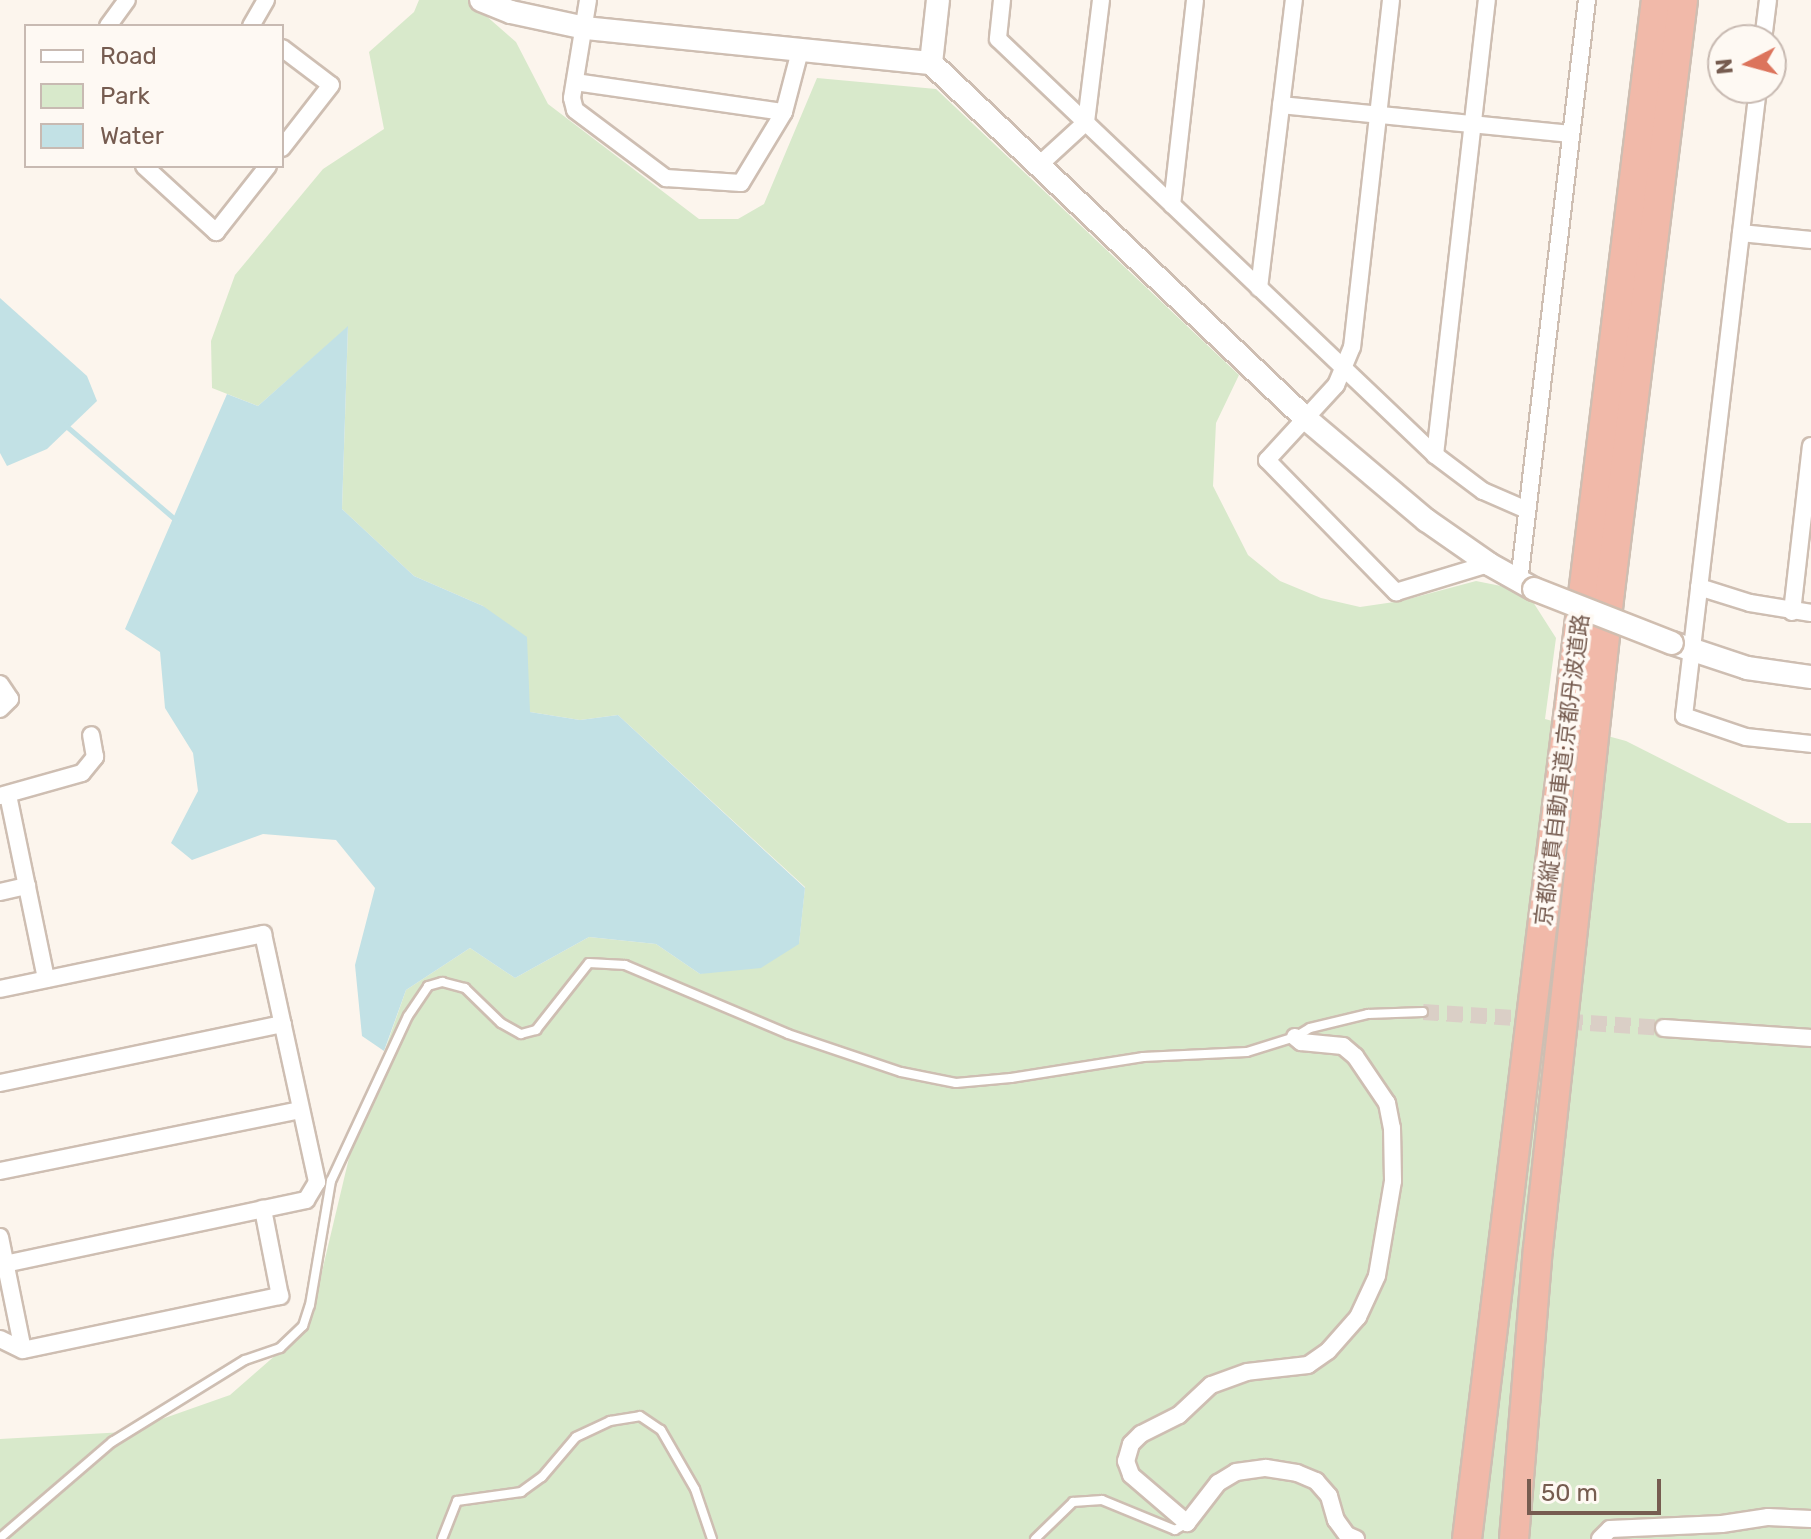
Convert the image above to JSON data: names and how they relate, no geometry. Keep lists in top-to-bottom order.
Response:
{
  "streets": {
    "highway": ["京都縦貫自動車道;京都丹波道路"]
  },
  "legend": ["Road", "Park", "Water"],
  "scale_bar": "50 m",
  "north": "left"
}
